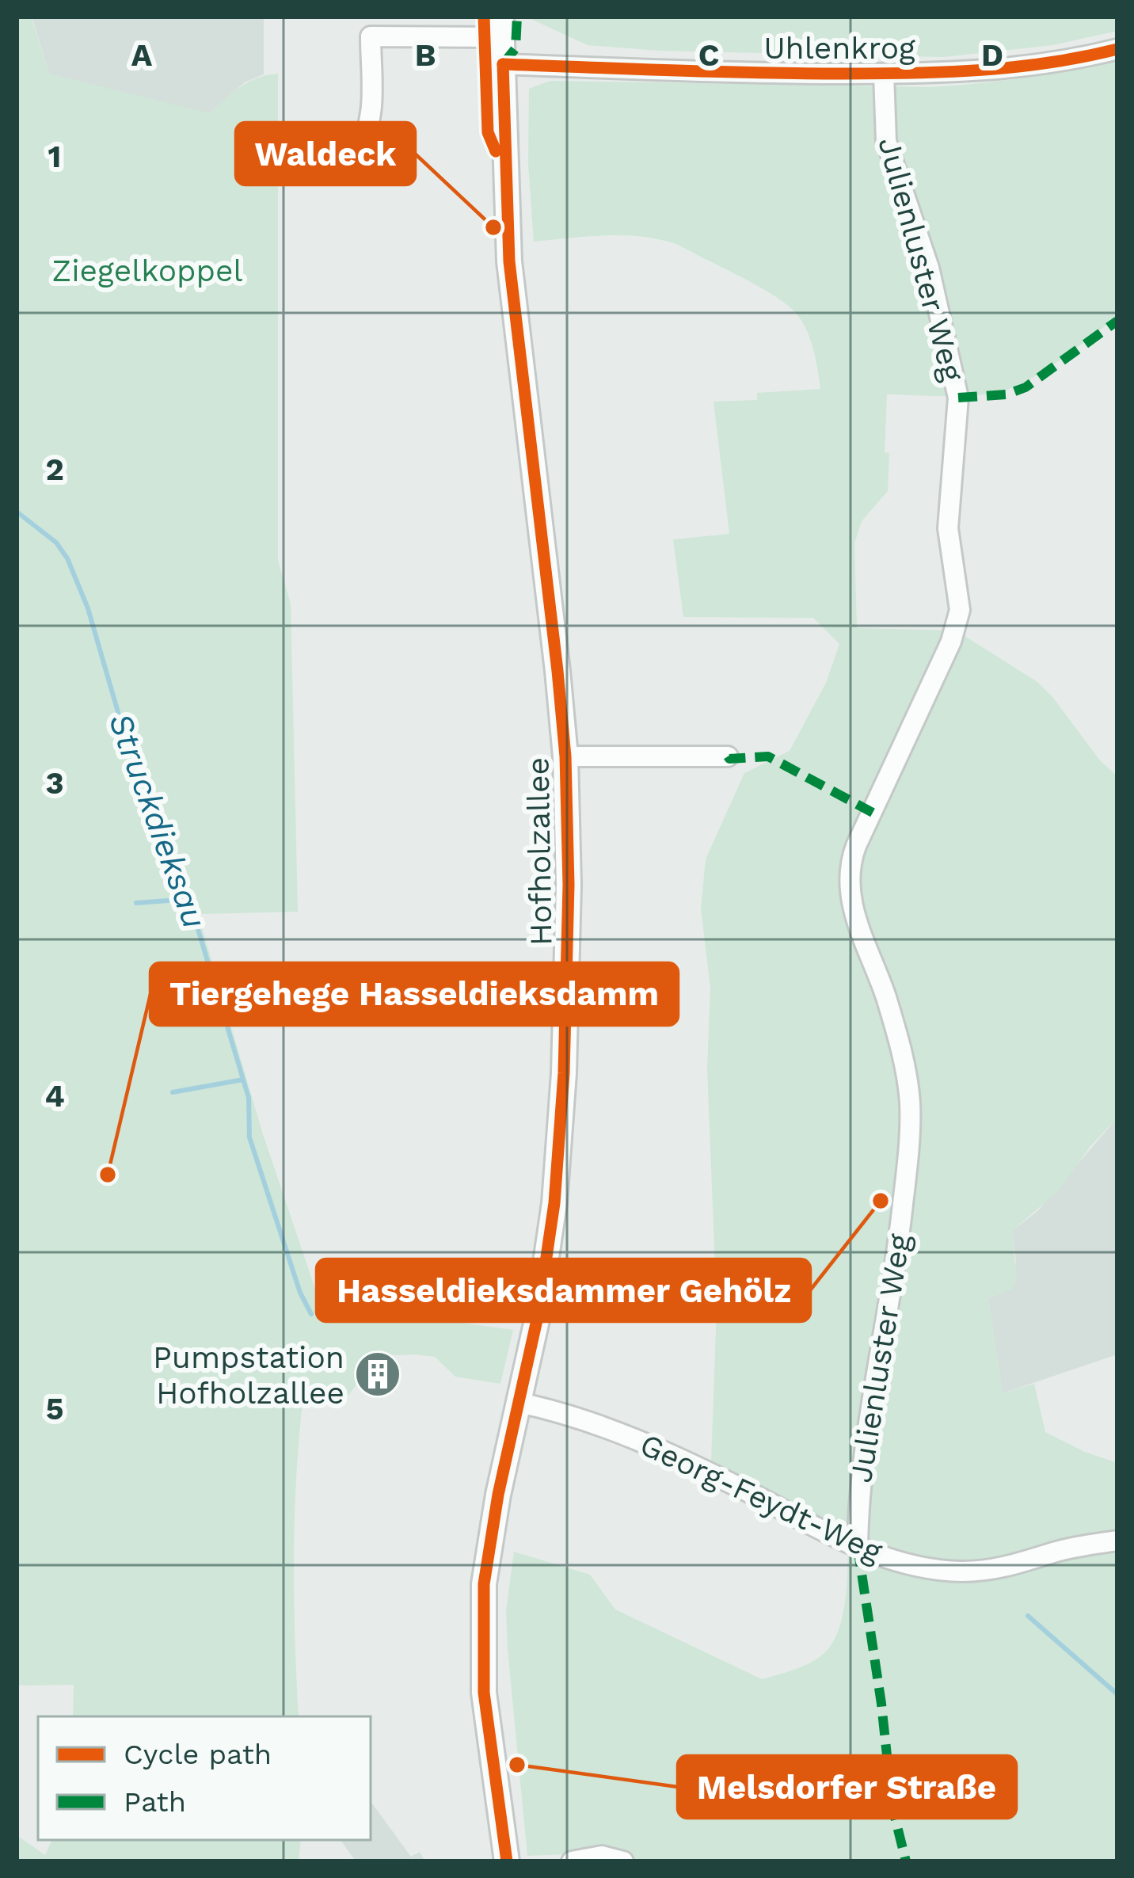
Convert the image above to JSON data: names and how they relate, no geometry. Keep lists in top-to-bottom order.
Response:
{
  "streets": {
    "street": [
      "Uhlenkrog",
      "Julienluster Weg",
      "Hofholzallee",
      "Georg-Feydt-Weg"
    ]
  },
  "crossings": [
    ["Uhlenkrog", "Julienluster Weg"],
    ["Uhlenkrog", "Hofholzallee"],
    ["Julienluster Weg", "Georg-Feydt-Weg"],
    ["Hofholzallee", "Georg-Feydt-Weg"]
  ],
  "water": ["Struckdieksau"],
  "parks": ["Ziegelkoppel"],
  "places": {
    "other": [
      "Waldeck",
      "Tiergehege Hasseldieksdamm",
      "Hasseldieksdammer Gehölz",
      "Melsdorfer Straße"
    ],
    "building": ["Pumpstation Hofholzallee"]
  },
  "legend": ["Cycle path", "Path"],
  "grid": {
    "columns": [
      "A",
      "B",
      "C",
      "D"
    ],
    "rows": [
      "1",
      "2",
      "3",
      "4",
      "5"
    ]
  }
}
